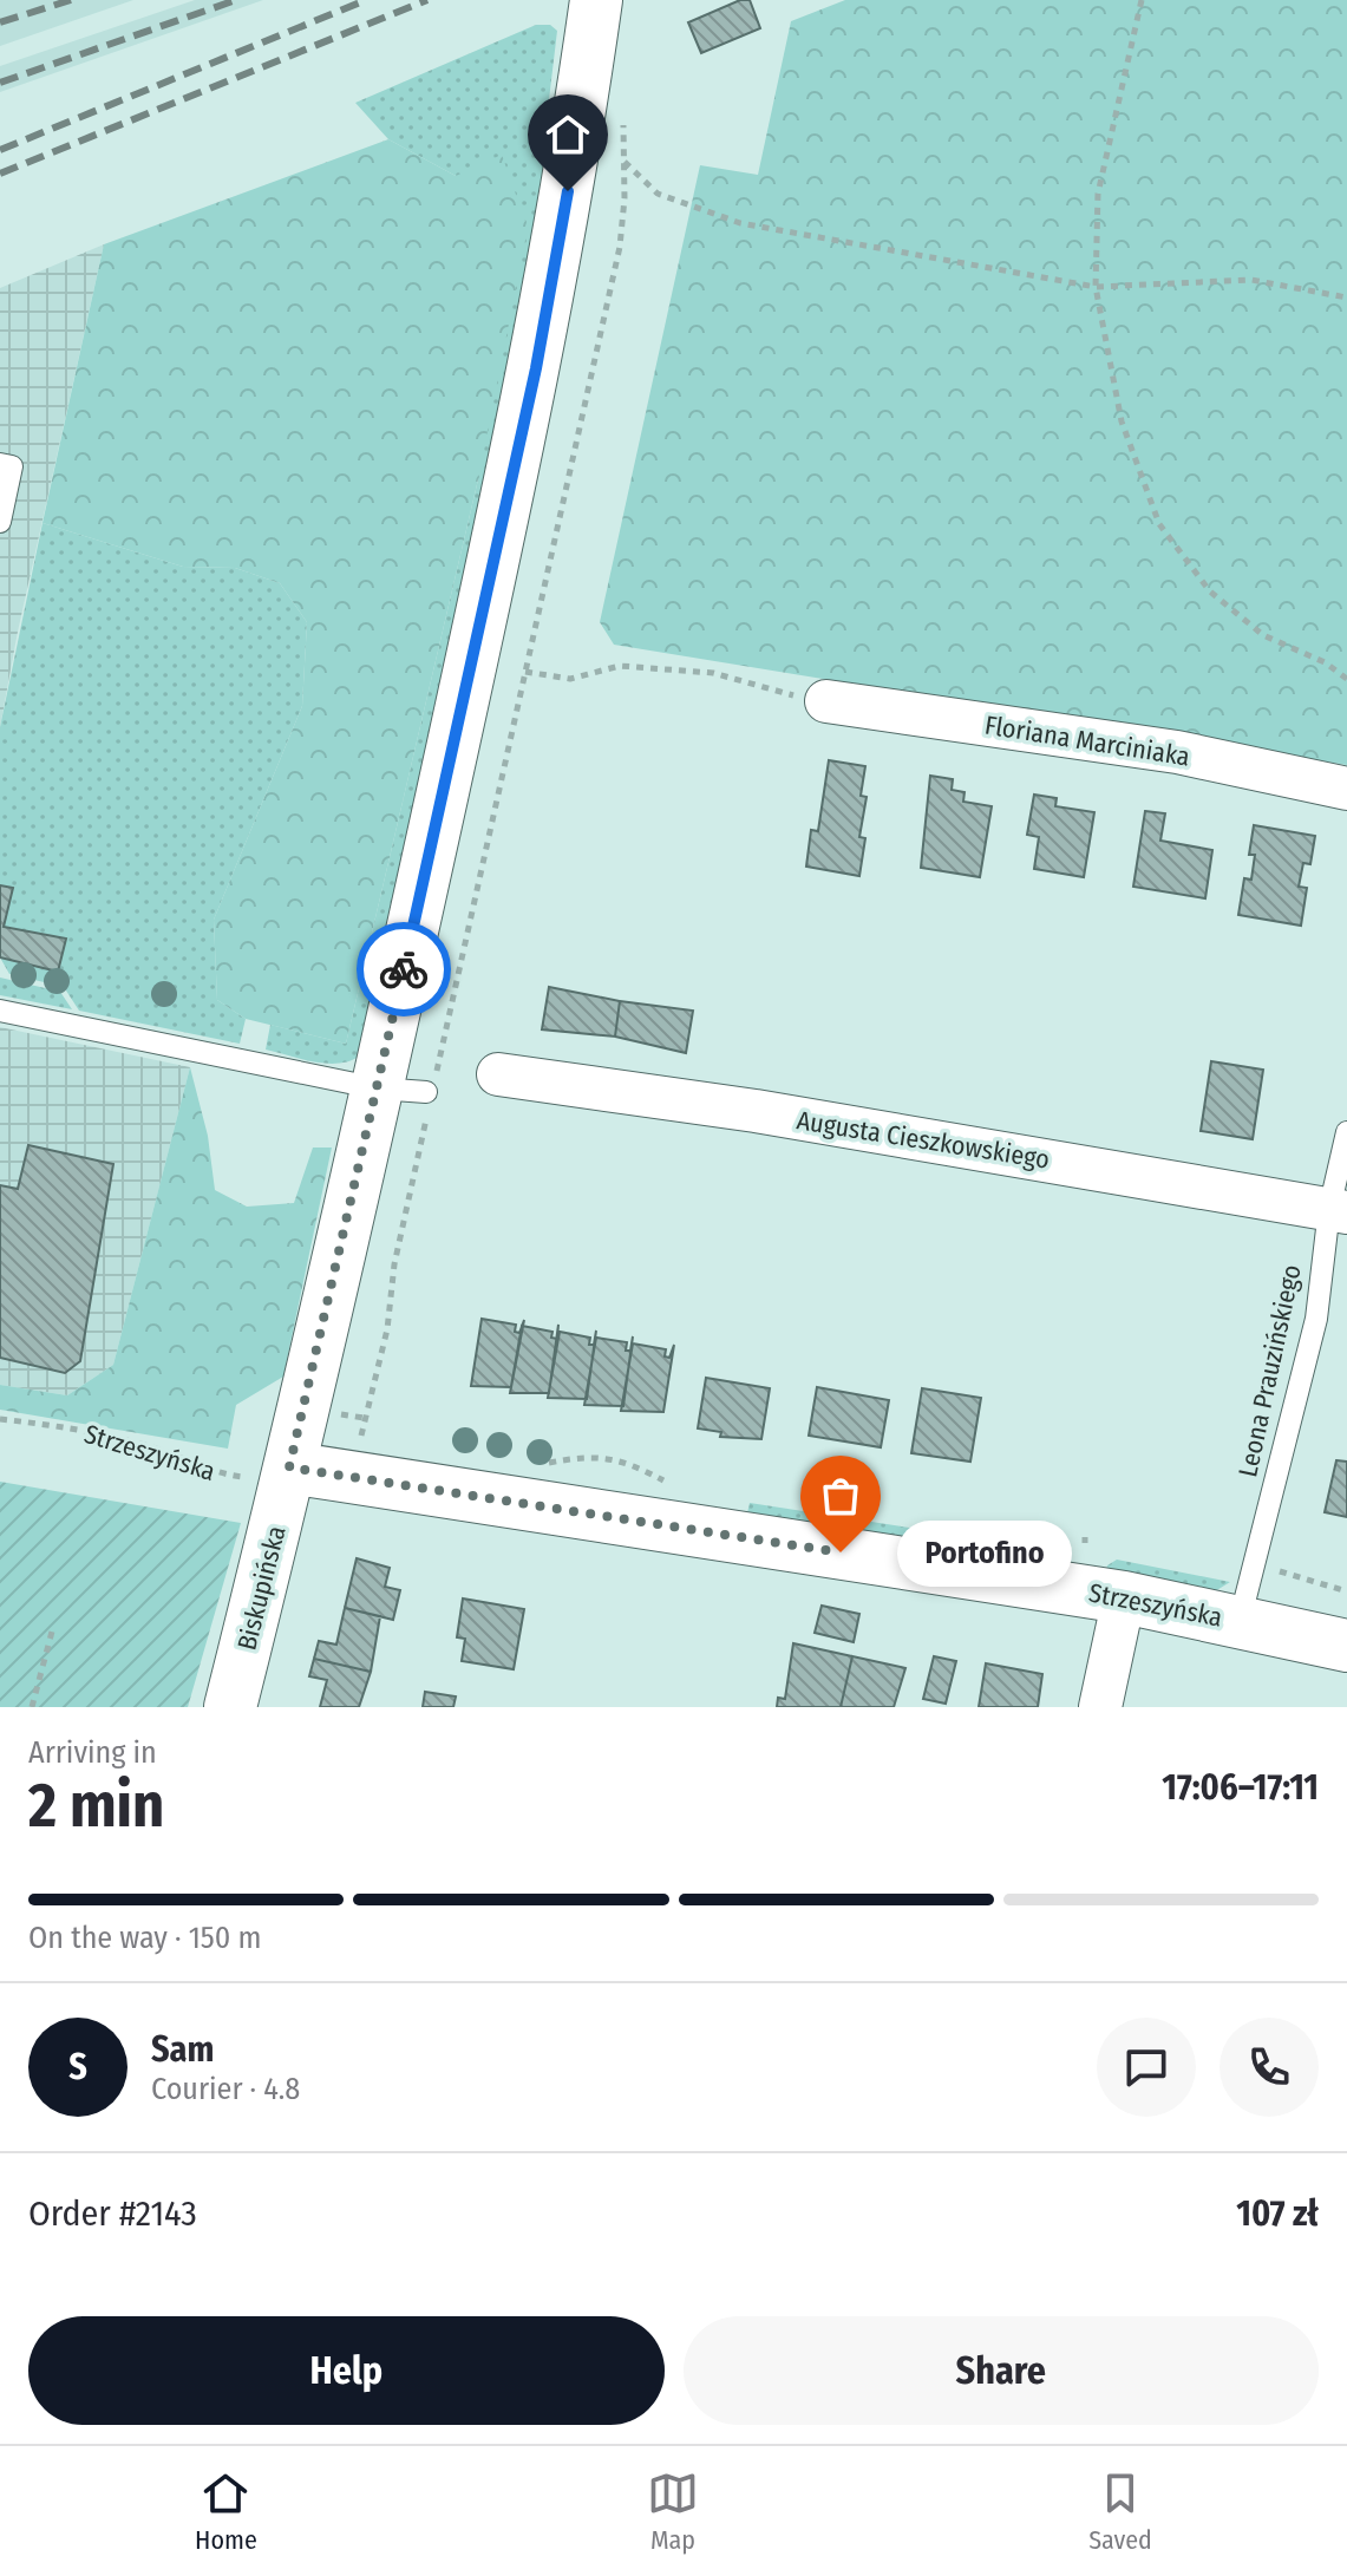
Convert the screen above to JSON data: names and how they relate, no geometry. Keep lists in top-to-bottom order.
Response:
{
  "streets": {
    "street": [
      "Floriana Marciniaka",
      "Augusta Cieszkowskiego",
      "Strzeszyńska",
      "Biskupińska"
    ],
    "lane": ["Leona Prauzińskiego"]
  },
  "crossings": [
    ["Augusta Cieszkowskiego", "Leona Prauzińskiego"],
    ["Leona Prauzińskiego", "Strzeszyńska"],
    ["Strzeszyńska", "Biskupińska"]
  ],
  "places": ["Portofino"],
  "page": {
    "bubble": "Portofino",
    "heading": ["2 min", "Arriving in", "17:06–17:11"],
    "panel": [
      "Sam",
      "Courier · 4.8",
      "Order #2143",
      "107 zł"
    ],
    "bar": "On the way · 150 m",
    "round": "S",
    "buttons": ["Help", "Share"],
    "tabs": ["Home", "Map", "Saved"]
  }
}
